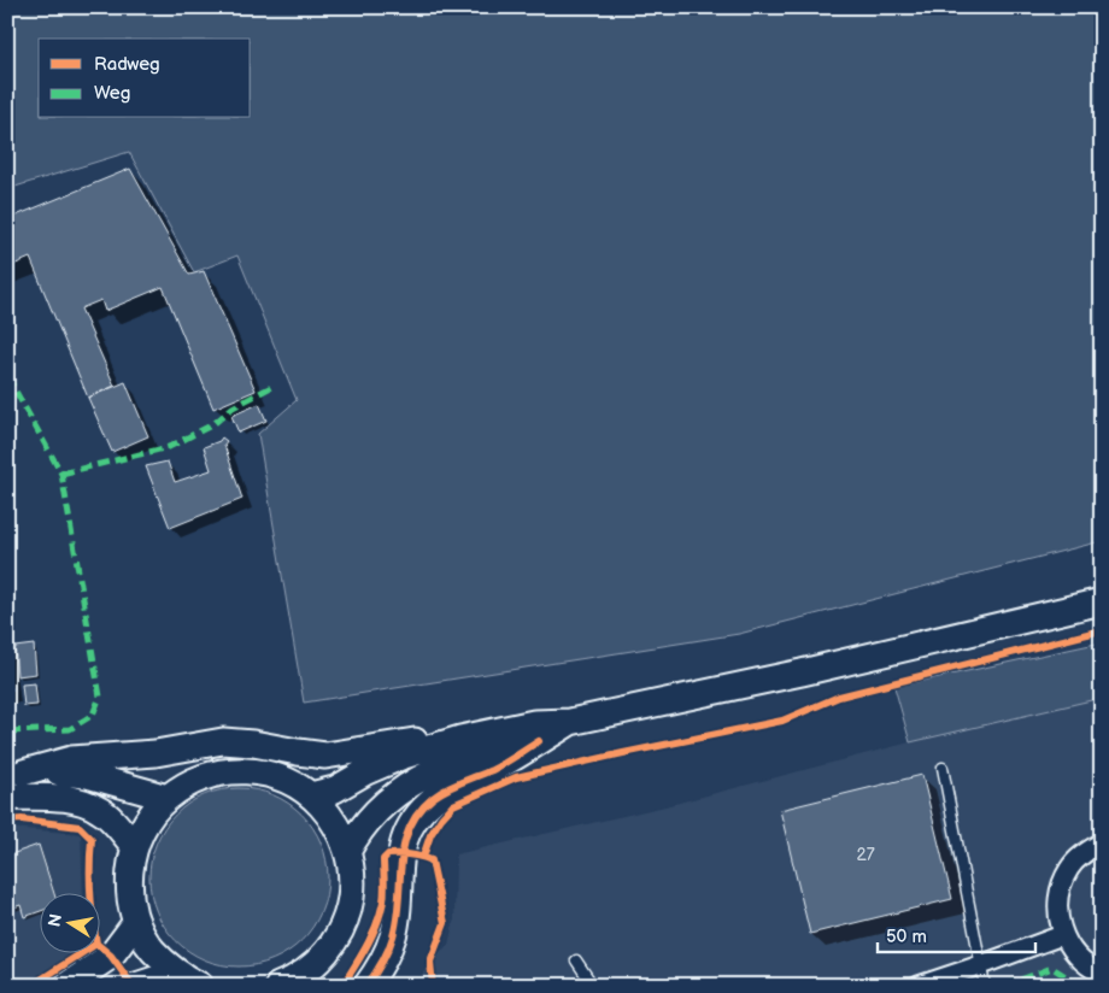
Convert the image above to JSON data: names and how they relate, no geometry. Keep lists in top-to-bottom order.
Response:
{
  "house_numbers": ["27"],
  "legend": ["Radweg", "Weg"],
  "scale_bar": "50 m",
  "north": "left"
}
